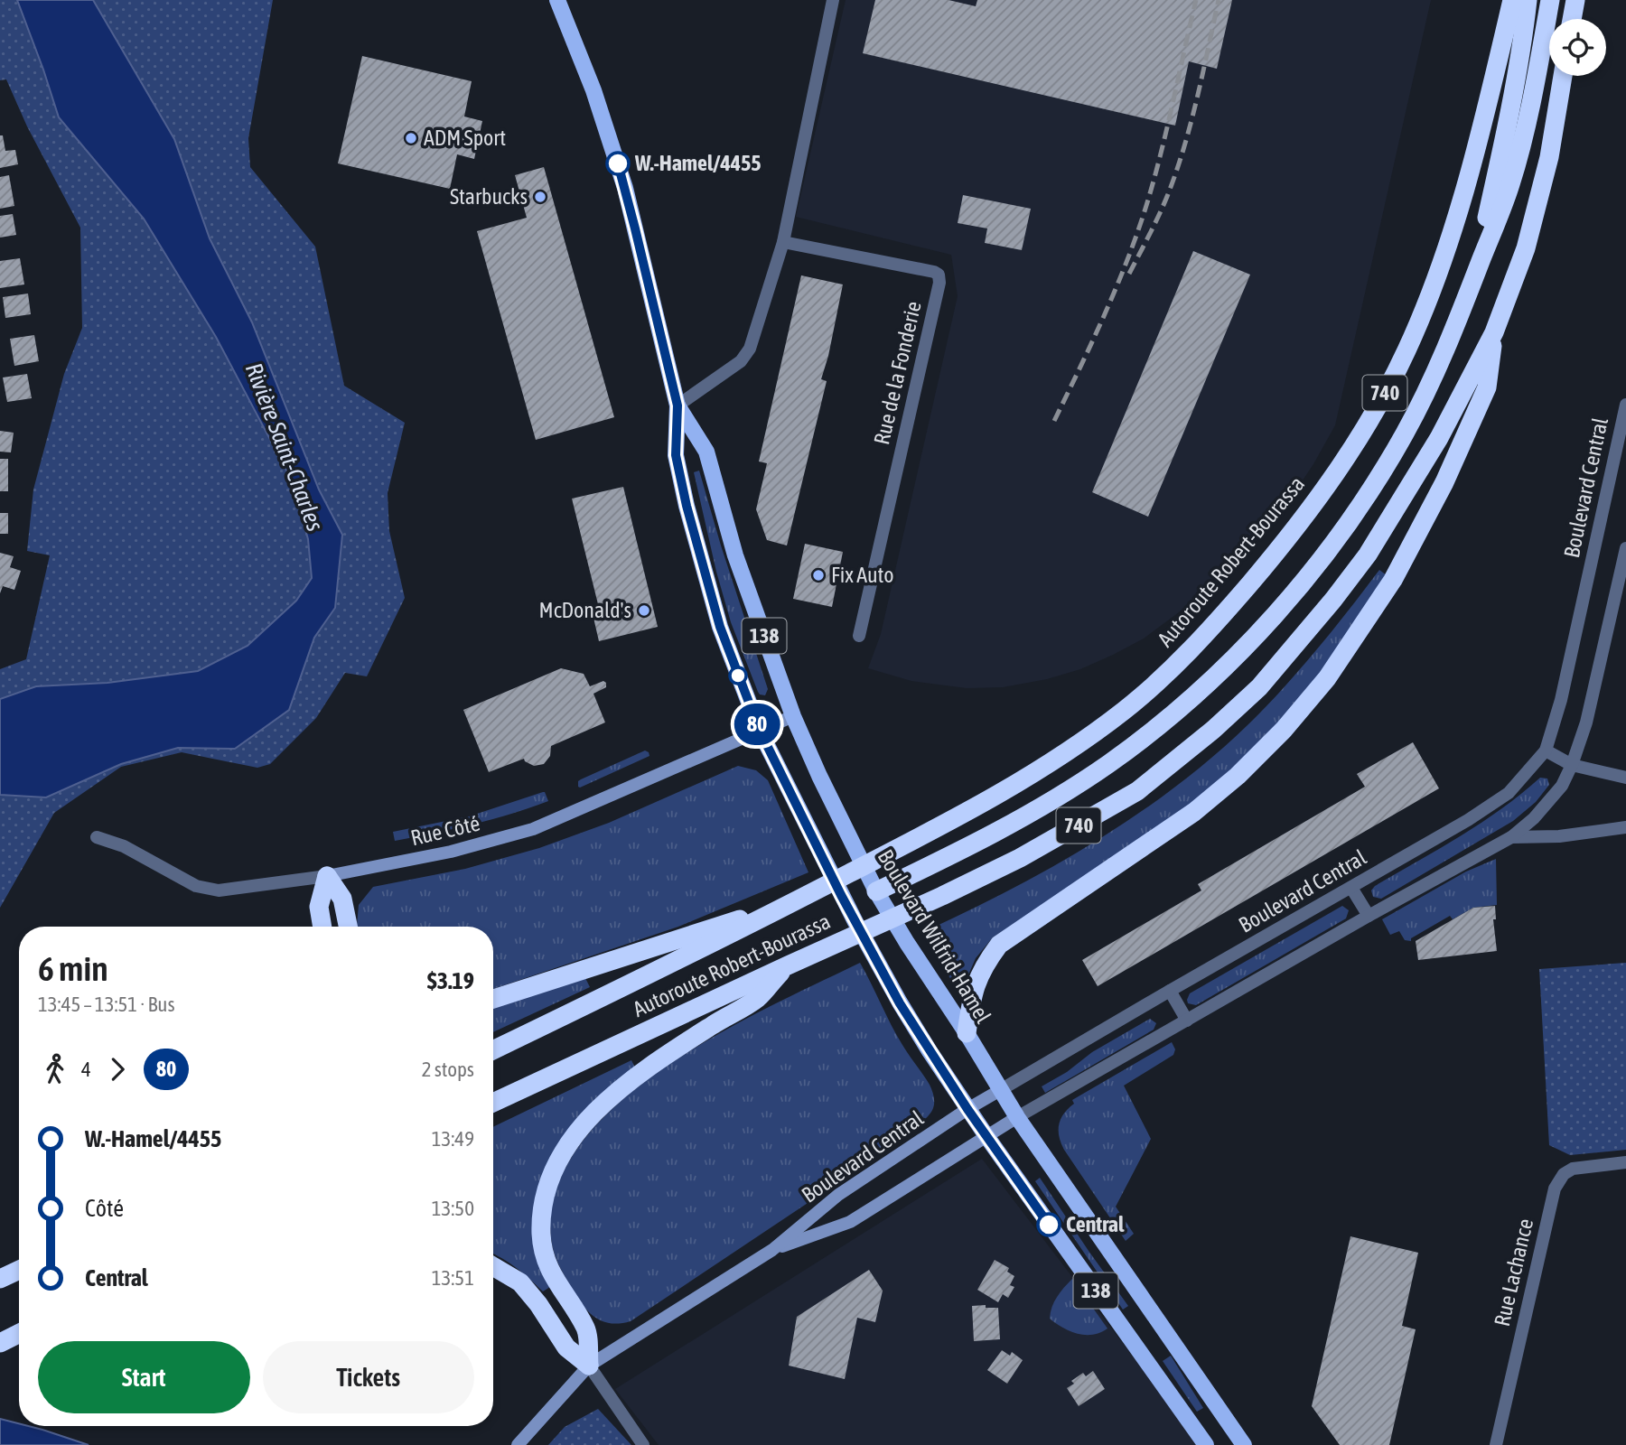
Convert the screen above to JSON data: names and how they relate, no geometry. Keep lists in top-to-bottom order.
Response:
{
  "streets": {
    "highway": ["740", "Autoroute Robert-Bourassa"],
    "main road": ["138", "Boulevard Wilfrid-Hamel"],
    "street": [
      "Rue de la Fonderie",
      "Boulevard Central",
      "Rue Côté",
      "Rue Lachance"
    ]
  },
  "crossings": [
    ["Boulevard Central", "Boulevard Wilfrid-Hamel"],
    ["Rue Côté", "Boulevard Wilfrid-Hamel"]
  ],
  "water": ["Rivière Saint-Charles"],
  "places": [
    "ADM Sport",
    "W.-Hamel/4455",
    "Starbucks",
    "Fix Auto",
    "McDonald's",
    "Central"
  ],
  "lines": ["bus line 80"],
  "page": {
    "on_map": "80",
    "heading": ["6 min", "13:45 – 13:51 · Bus", "$3.19"],
    "legs": ["4", "80", "2 stops"],
    "list": [
      {
        "name": "W.-Hamel/4455",
        "value": "13:49"
      },
      {
        "name": "Côté",
        "value": "13:50"
      },
      {
        "name": "Central",
        "value": "13:51"
      }
    ],
    "buttons": ["Start", "Tickets"]
  }
}
